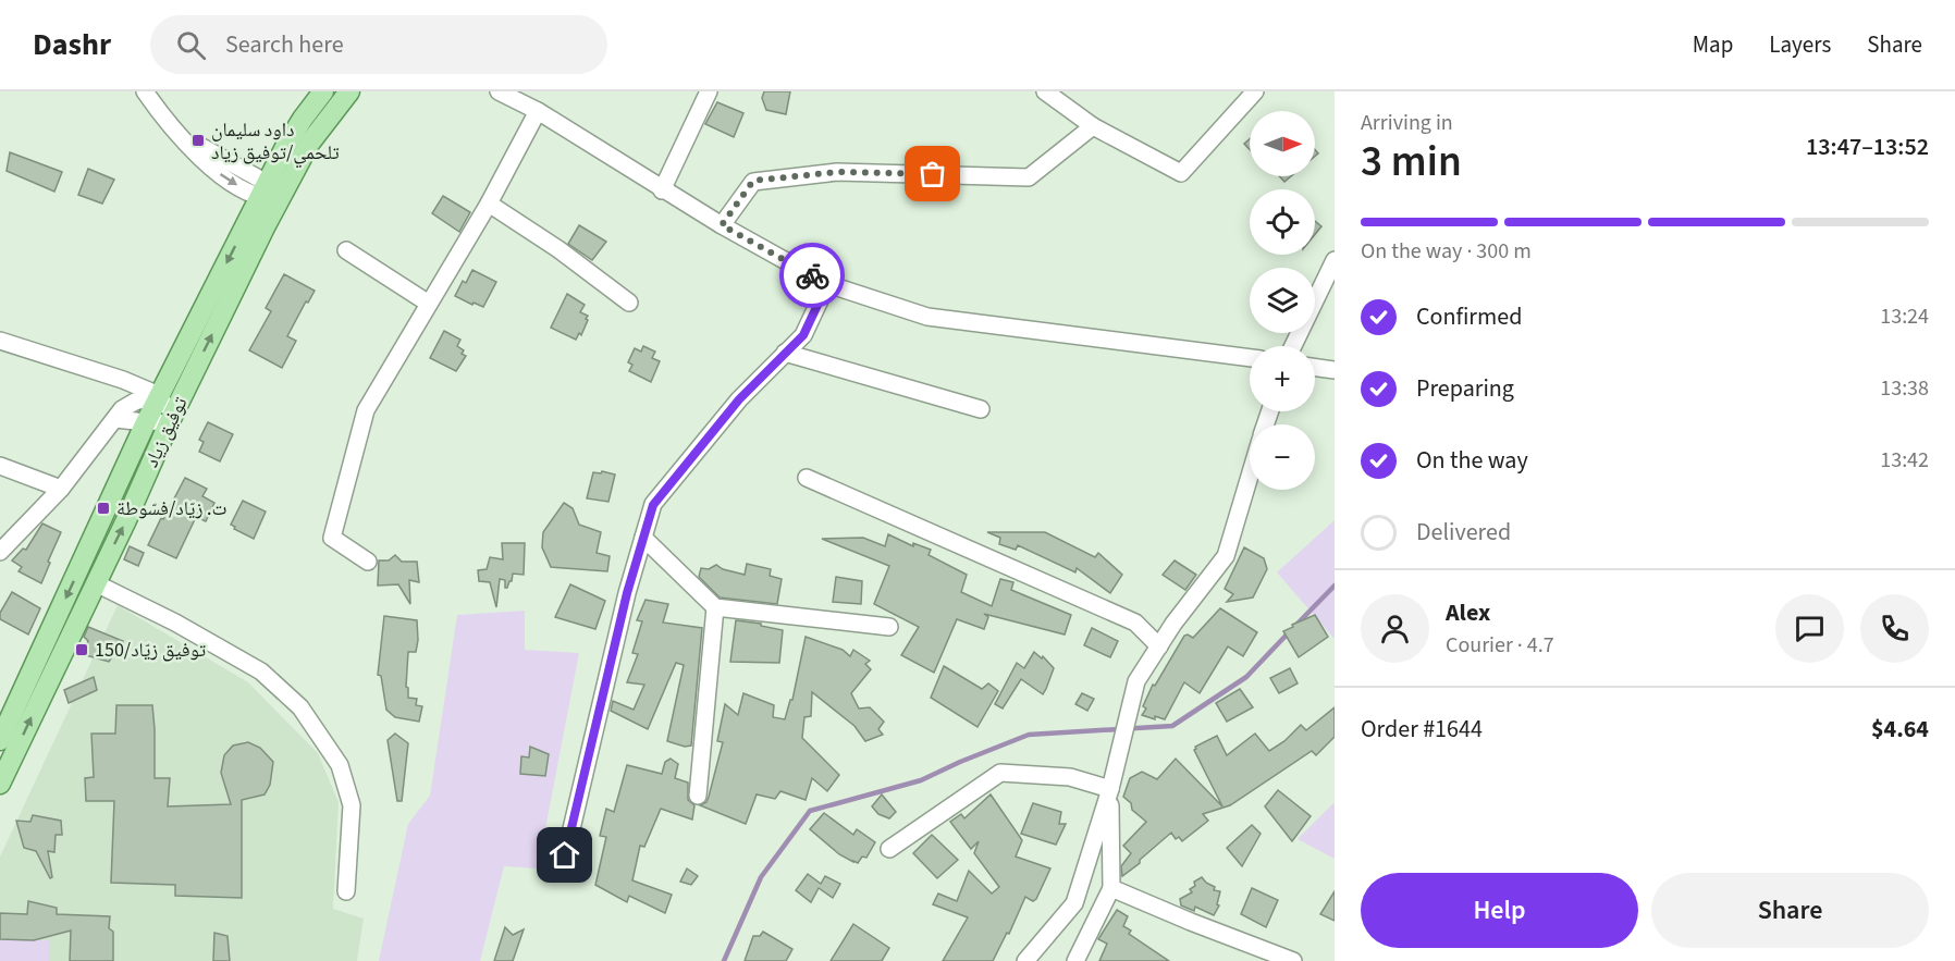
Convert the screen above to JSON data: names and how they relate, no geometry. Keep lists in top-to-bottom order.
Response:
{
  "streets": {
    "main road": ["توفيق زياد"]
  },
  "places": {
    "transit": ["داود سليمان تلحمي/توفيق زياد", "ت. زيّاد/فسّوطة", "توفيق زيّاد/150"]
  },
  "north": "right",
  "page": {
    "header": "Dashr",
    "search": "Search here",
    "nav": ["Map", "Layers", "Share"],
    "heading": ["3 min", "Arriving in", "13:47–13:52"],
    "panel": [
      "Alex",
      "Courier · 4.7",
      "Order #1644",
      "$4.64"
    ],
    "map_buttons": ["+", "−"],
    "bar": "On the way · 300 m",
    "list": [
      ["Confirmed", "13:24"],
      ["Preparing", "13:38"],
      ["On the way", "13:42"],
      "Delivered"
    ],
    "buttons": ["Help", "Share"]
  }
}
